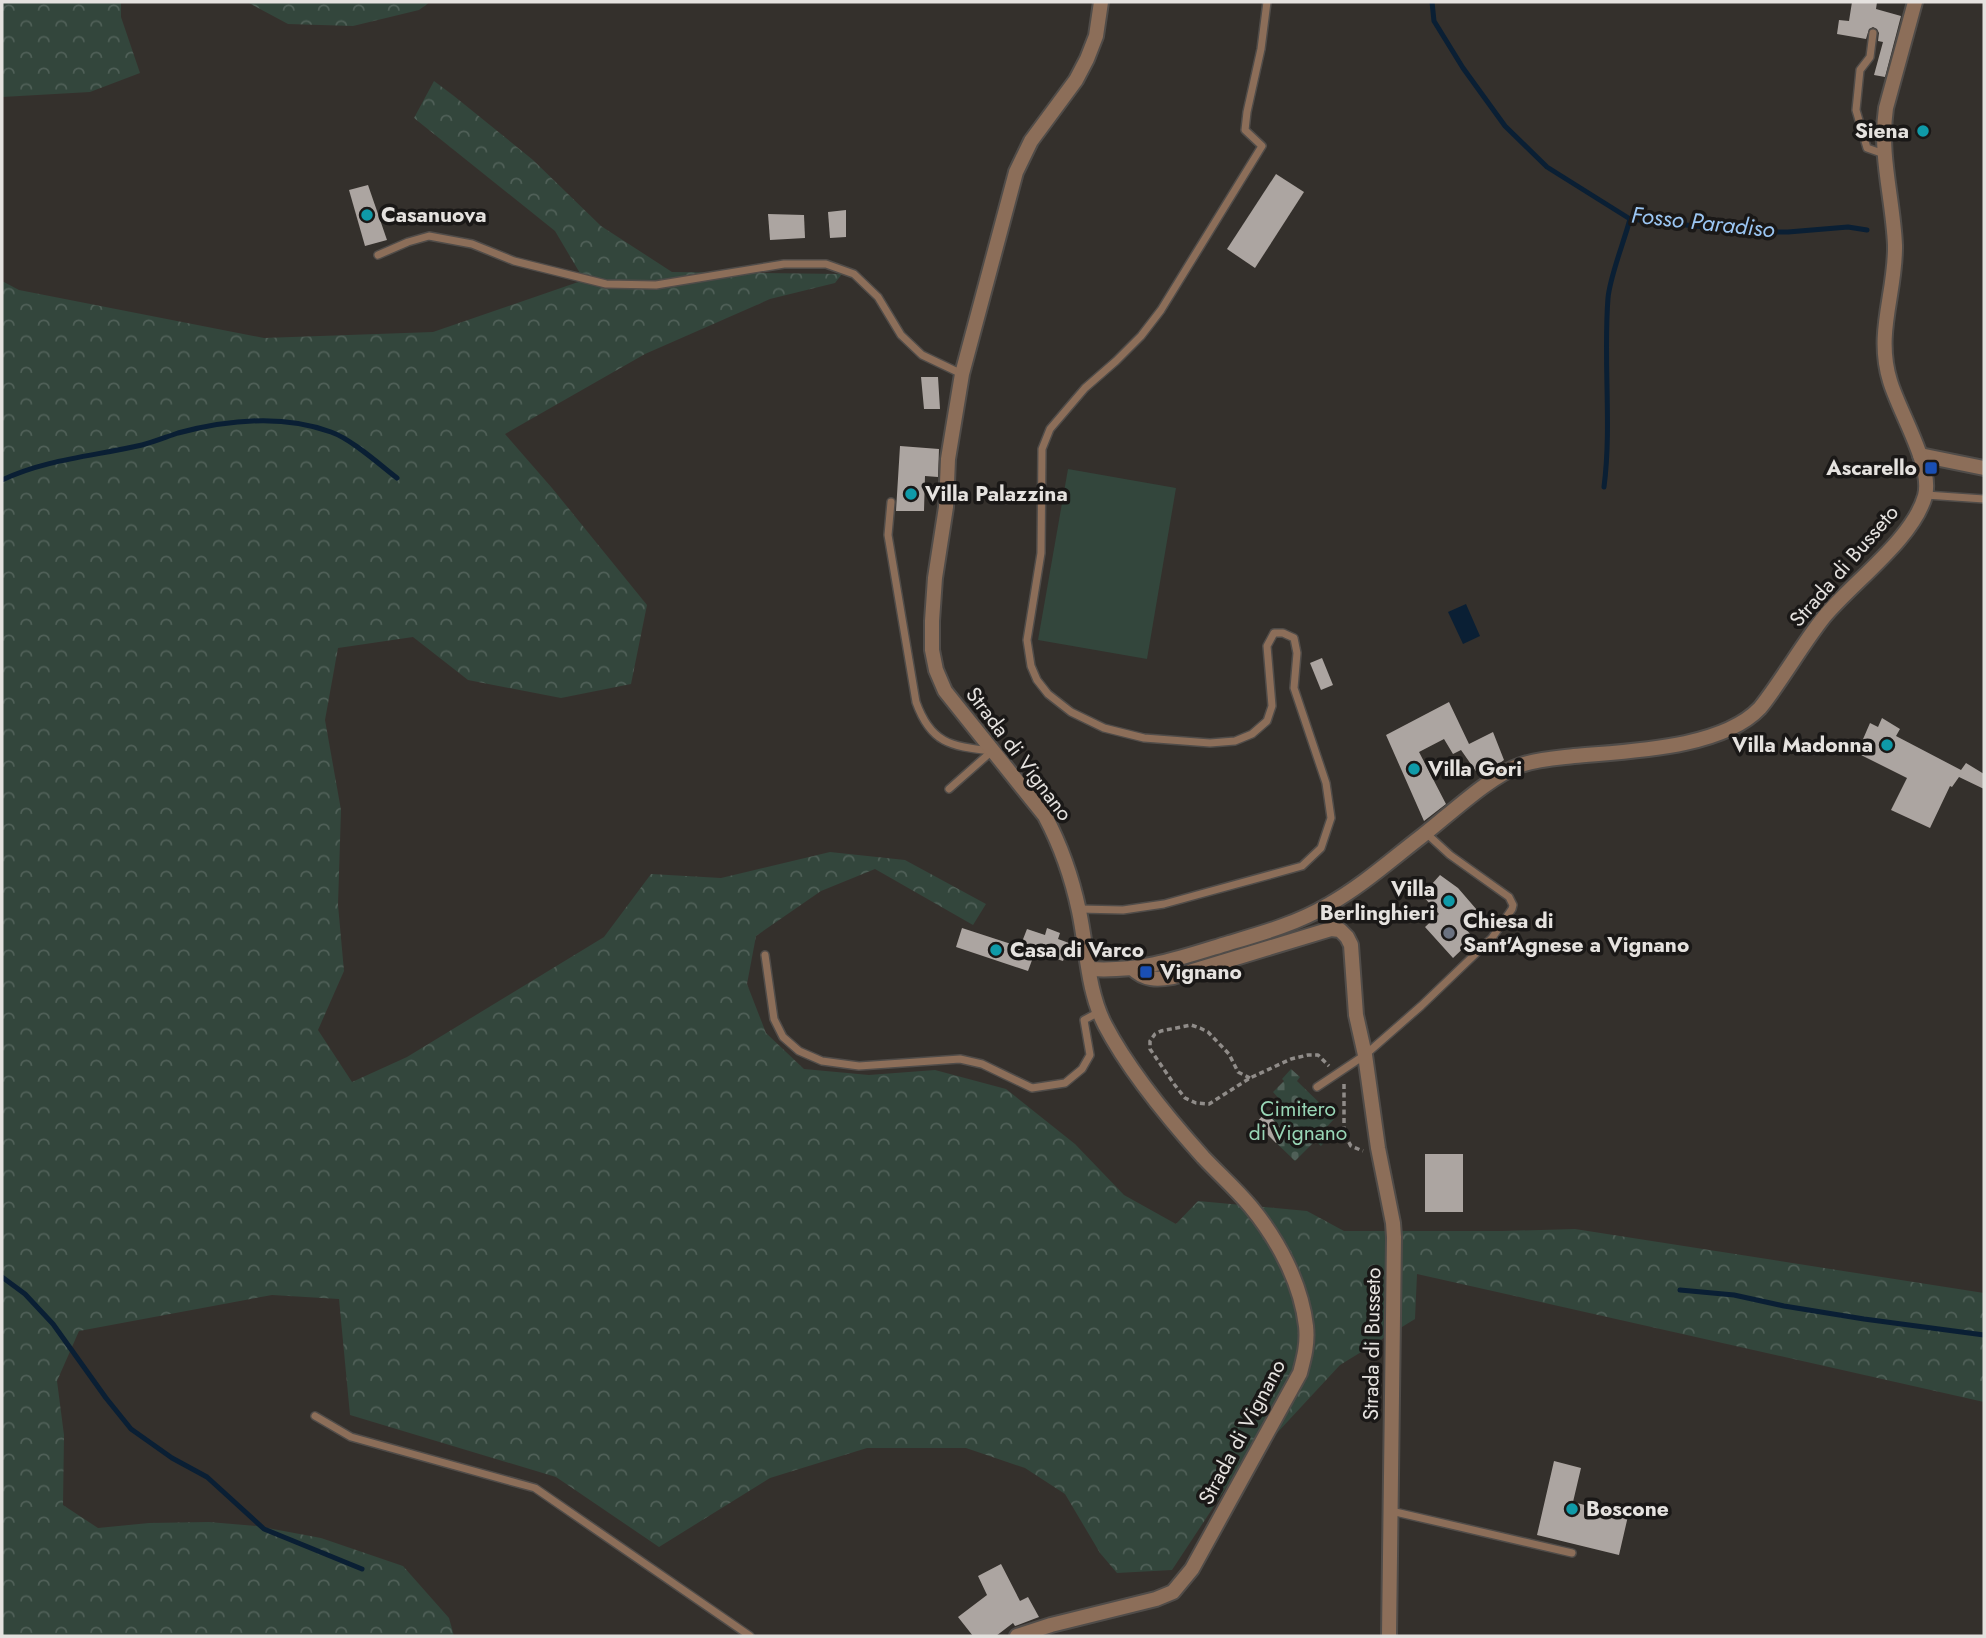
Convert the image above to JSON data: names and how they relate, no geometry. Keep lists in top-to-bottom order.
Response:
{
  "streets": {
    "street": ["Strada di Busseto", "Strada di Vignano"]
  },
  "crossings": [
    ["Strada di Busseto", "Strada di Vignano"]
  ],
  "water": ["Fosso Paradiso"],
  "parks": ["Cimitero di Vignano"],
  "places": {
    "other": [
      "Siena",
      "Casanuova",
      "Villa Palazzina",
      "Villa Madonna",
      "Villa Gori",
      "Villa Berlinghieri",
      "Chiesa di Sant'Agnese a Vignano",
      "Casa di Varco",
      "Boscone"
    ],
    "transit": ["Ascarello", "Vignano"]
  }
}
